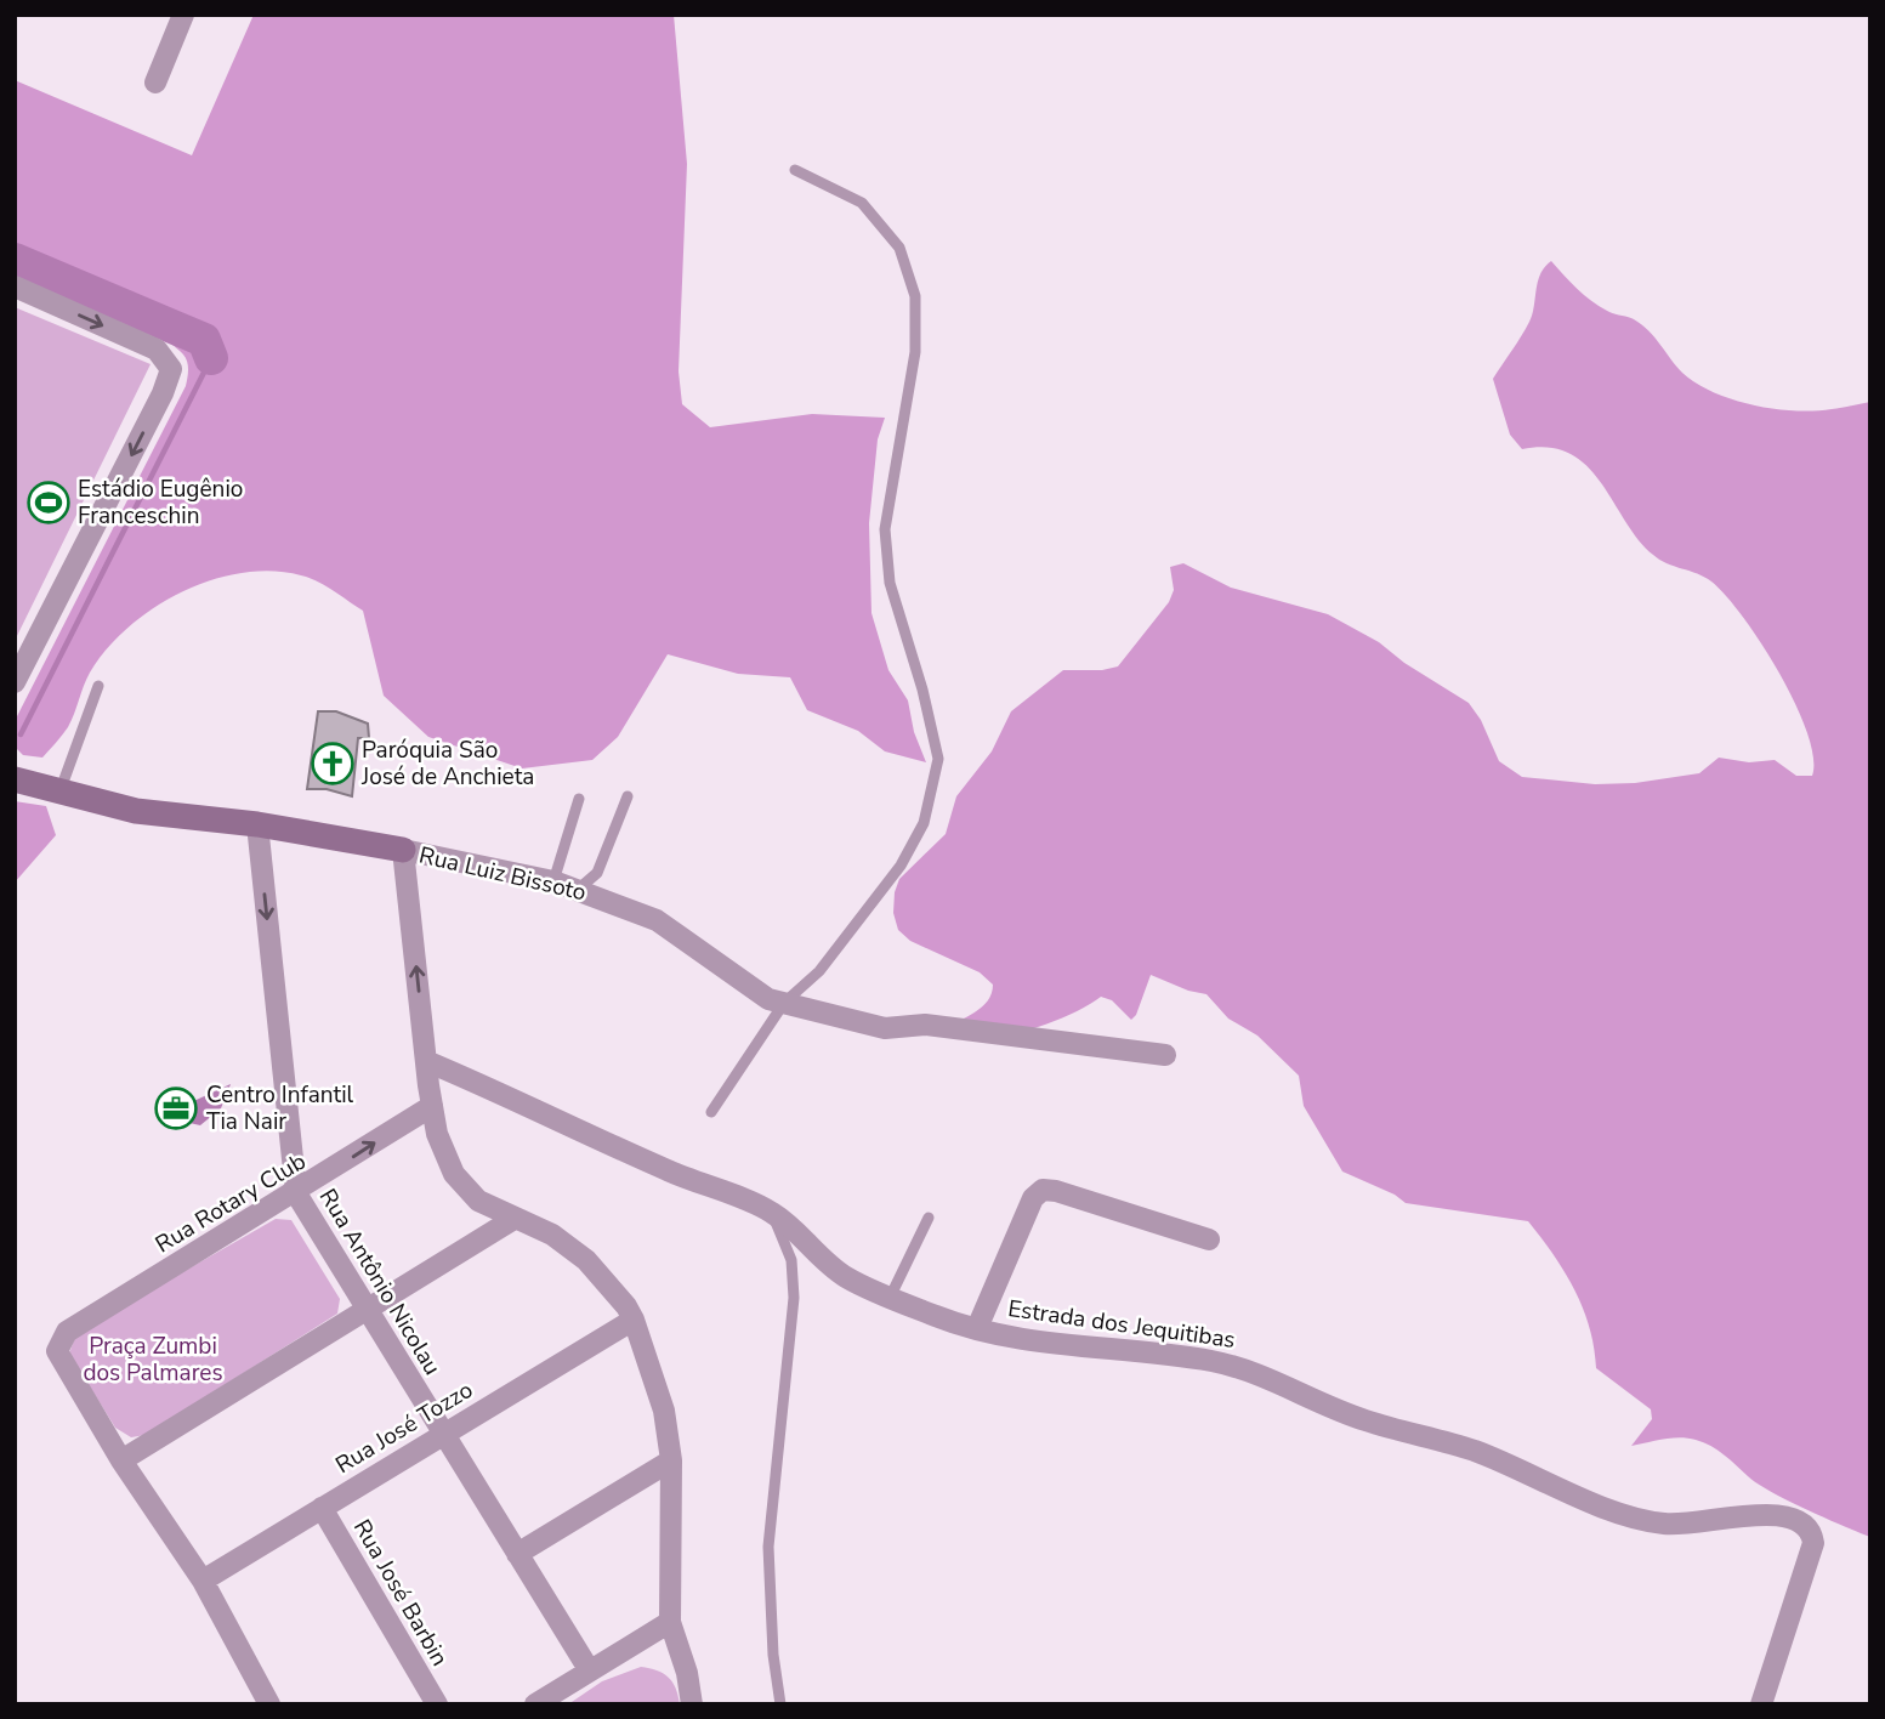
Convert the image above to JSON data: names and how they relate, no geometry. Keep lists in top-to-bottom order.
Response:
{
  "streets": {
    "street": [
      "Rua Luiz Bissoto",
      "Rua Rotary Club",
      "Rua Antônio Nicolau",
      "Estrada dos Jequitibas",
      "Rua José Tozzo",
      "Rua José Barbin"
    ]
  },
  "crossings": [
    ["Rua Luiz Bissoto", "Rua Antônio Nicolau"],
    ["Rua Rotary Club", "Rua Antônio Nicolau"],
    ["Rua Antônio Nicolau", "Rua José Tozzo"],
    ["Rua José Tozzo", "Rua José Barbin"]
  ],
  "parks": ["Praça Zumbi dos Palmares"],
  "places": {
    "sports": ["Estádio Eugênio Franceschin"],
    "church": ["Paróquia São José de Anchieta"],
    "office": ["Centro Infantil Tia Nair"]
  }
}
